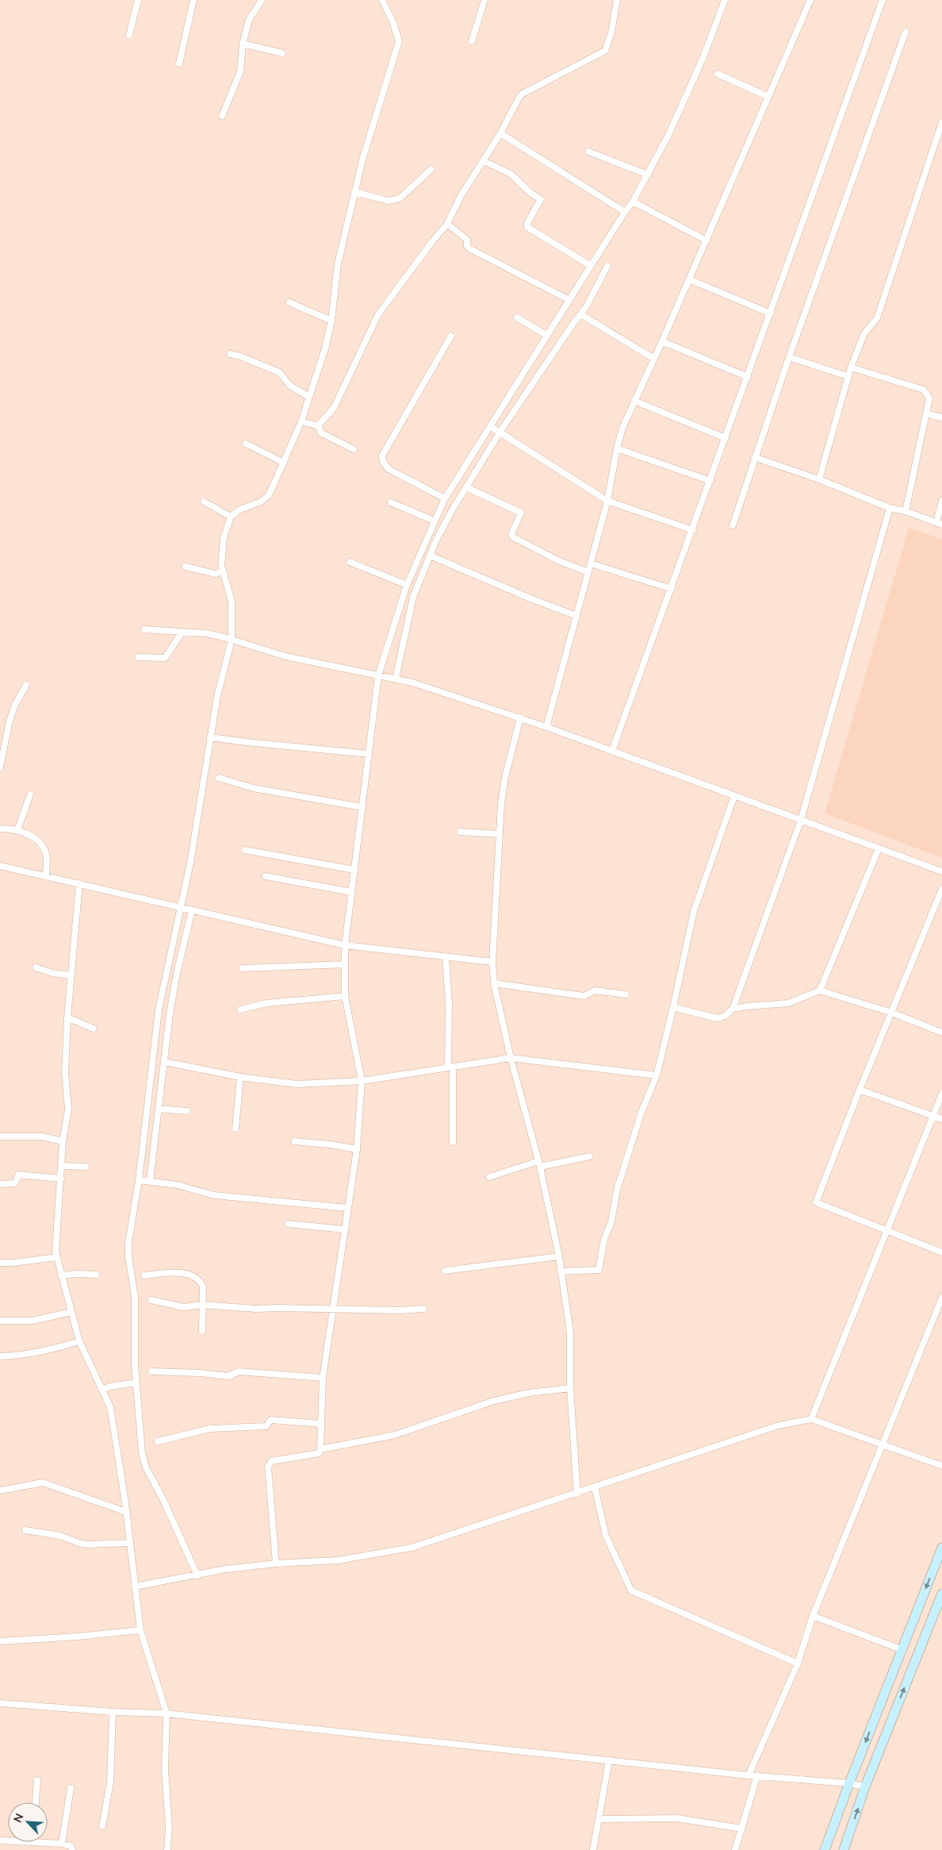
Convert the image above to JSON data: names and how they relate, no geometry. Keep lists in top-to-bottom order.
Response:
{
  "north": "top left"
}
